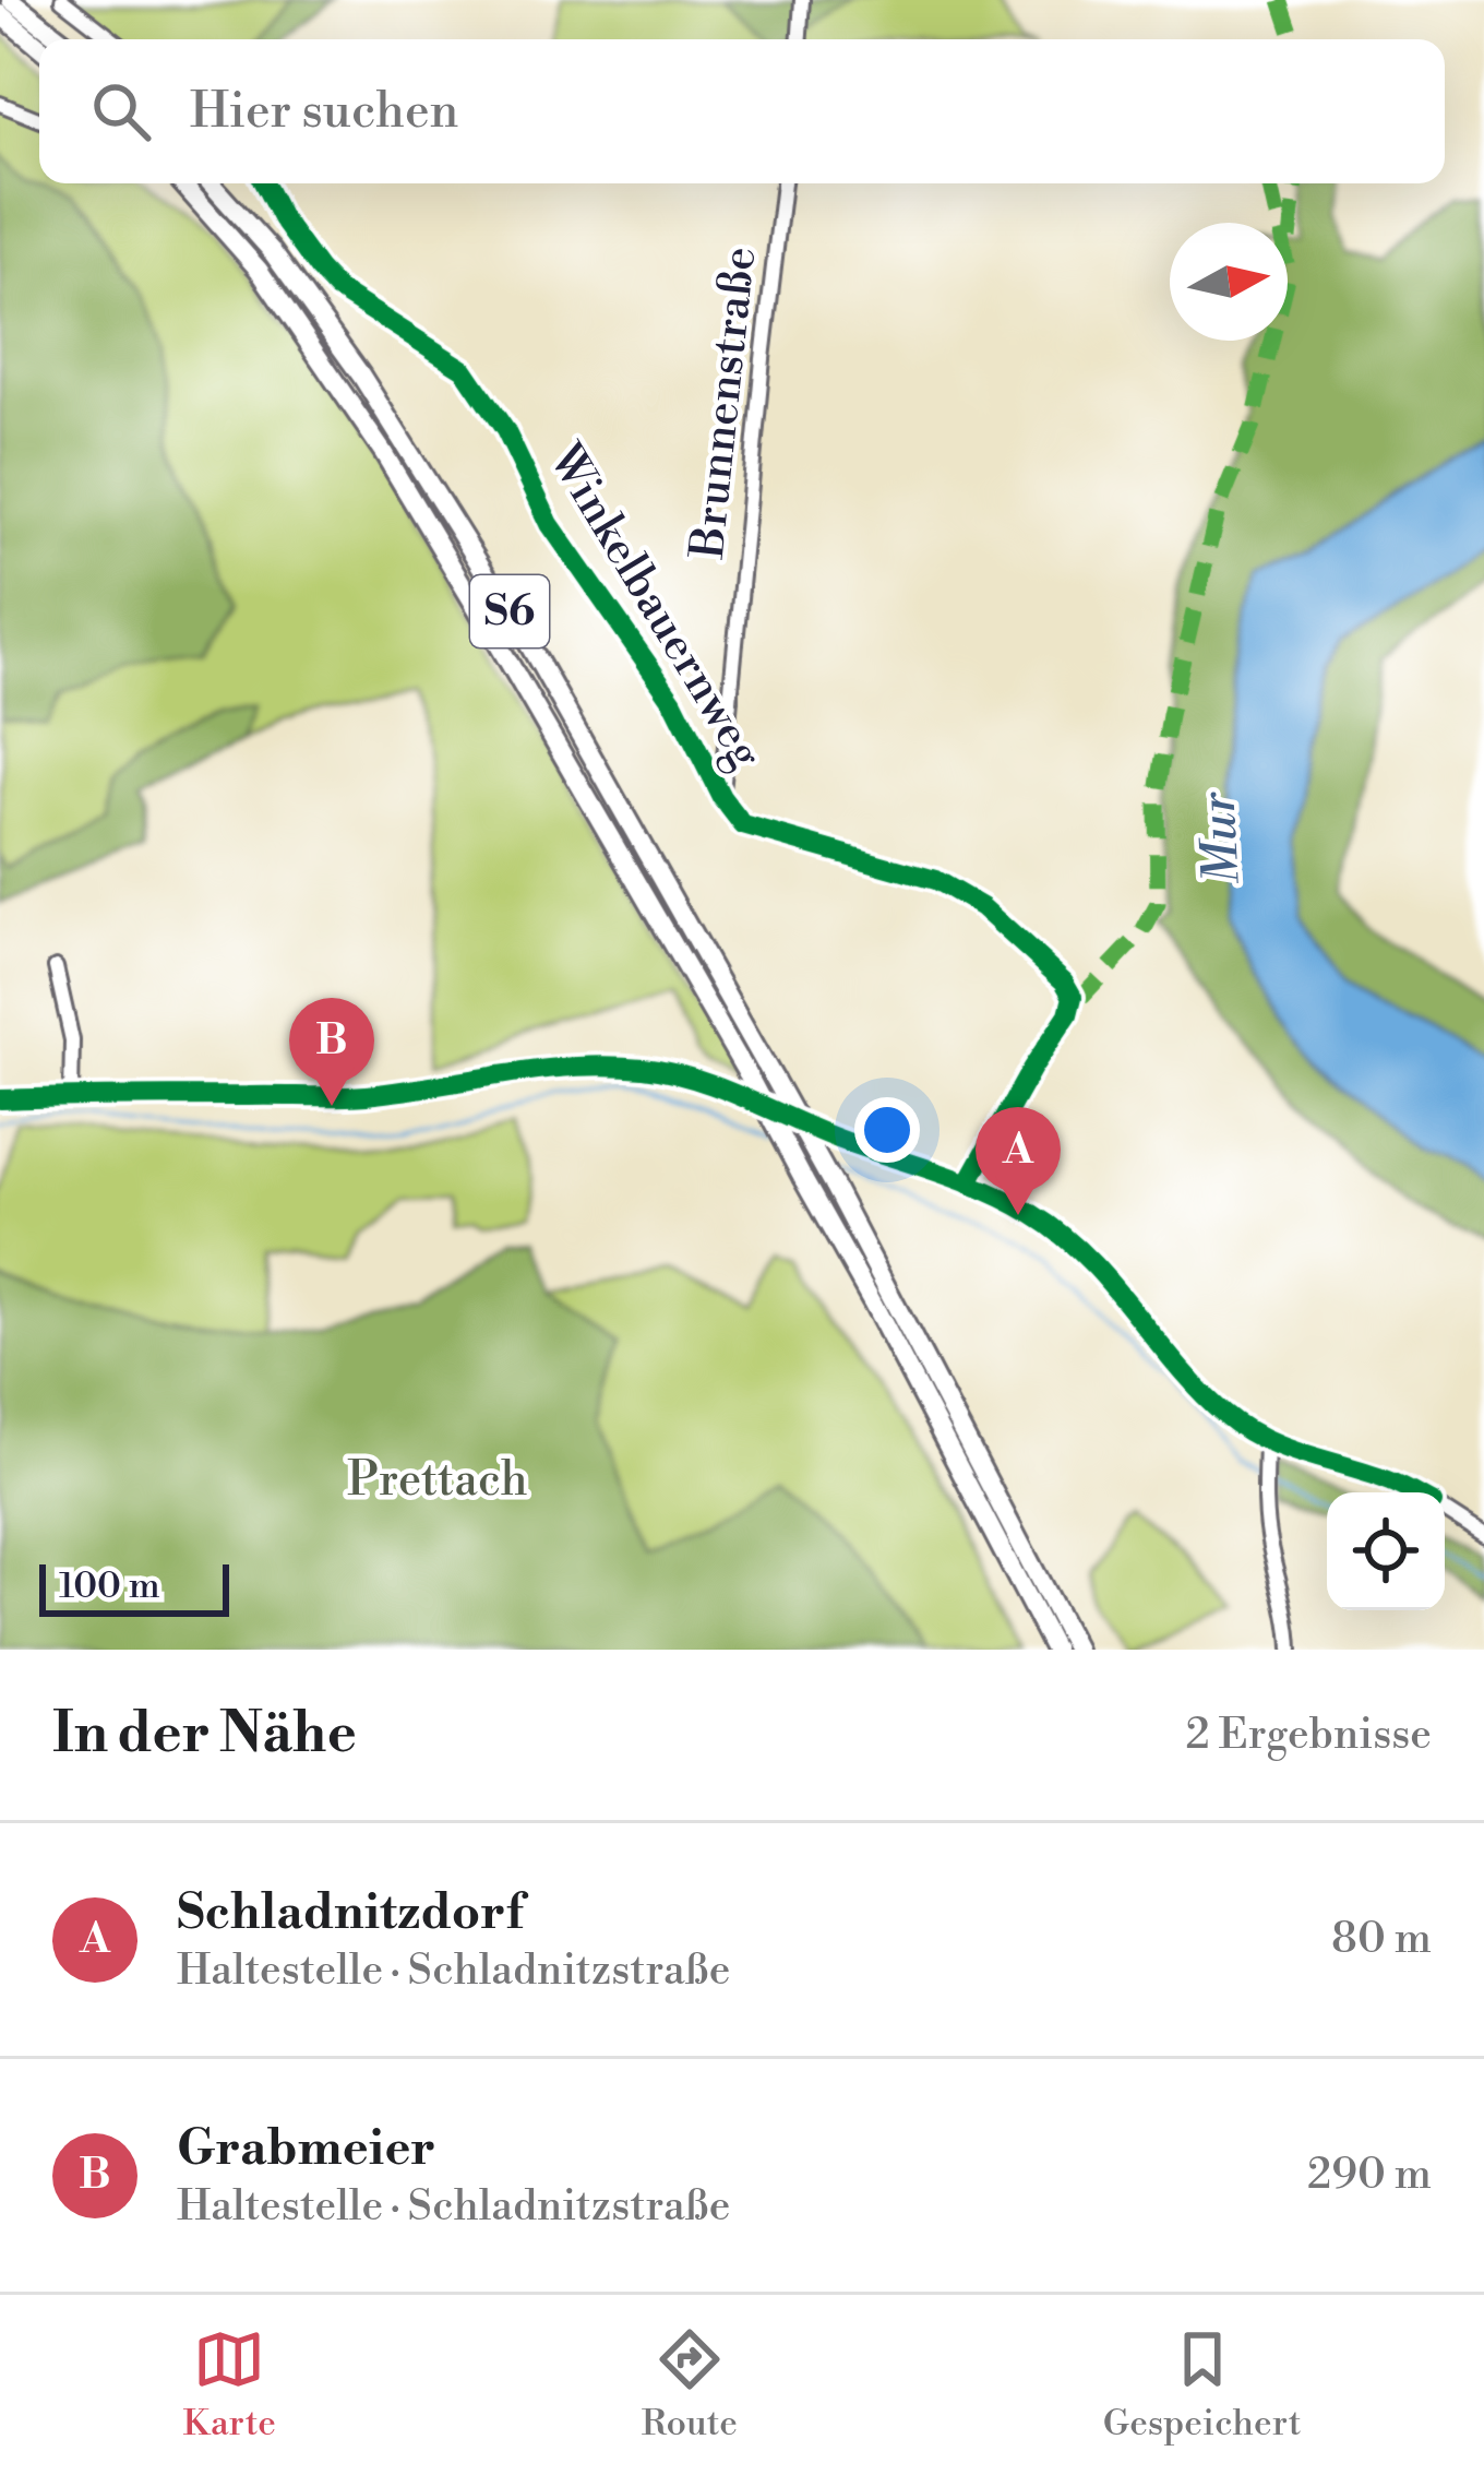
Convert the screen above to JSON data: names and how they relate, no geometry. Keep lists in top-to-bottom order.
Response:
{
  "streets": {
    "highway": ["S6"],
    "street": ["Brunnenstraße", "Winkelbauernweg"]
  },
  "crossings": [
    ["Brunnenstraße", "Winkelbauernweg"]
  ],
  "water": ["Mur"],
  "parks": ["Prettach"],
  "scale_bar": "100 m",
  "north": "right",
  "page": {
    "search": "Hier suchen",
    "pins": ["B", "A"],
    "scale": "100 m",
    "heading": ["In der Nähe", "2 Ergebnisse"],
    "list": [
      {
        "mark": "A",
        "name": "Schladnitzdorf",
        "note": "Haltestelle · Schladnitzstraße",
        "value": "80 m"
      },
      {
        "mark": "B",
        "name": "Grabmeier",
        "note": "Haltestelle · Schladnitzstraße",
        "value": "290 m"
      }
    ],
    "nav": ["Karte", "Route", "Gespeichert"]
  }
}
